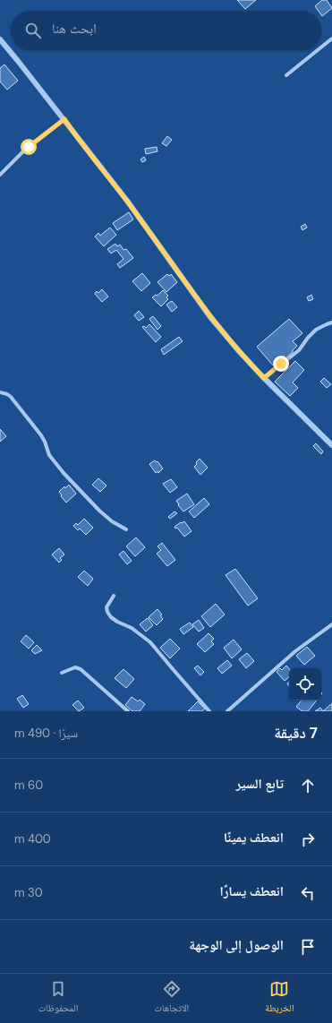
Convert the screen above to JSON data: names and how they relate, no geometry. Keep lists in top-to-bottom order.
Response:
{
  "page": {
    "search": "ابحث هنا",
    "heading": ["7 دقيقة", "سيرًا · 490 m"],
    "list": [
      ["تابع السير", "60 m"],
      ["انعطف يمينًا", "400 m"],
      ["انعطف يسارًا", "30 m"],
      "الوصول إلى الوجهة"
    ],
    "nav": ["الخريطة", "الاتجاهات", "المحفوظات"]
  }
}
